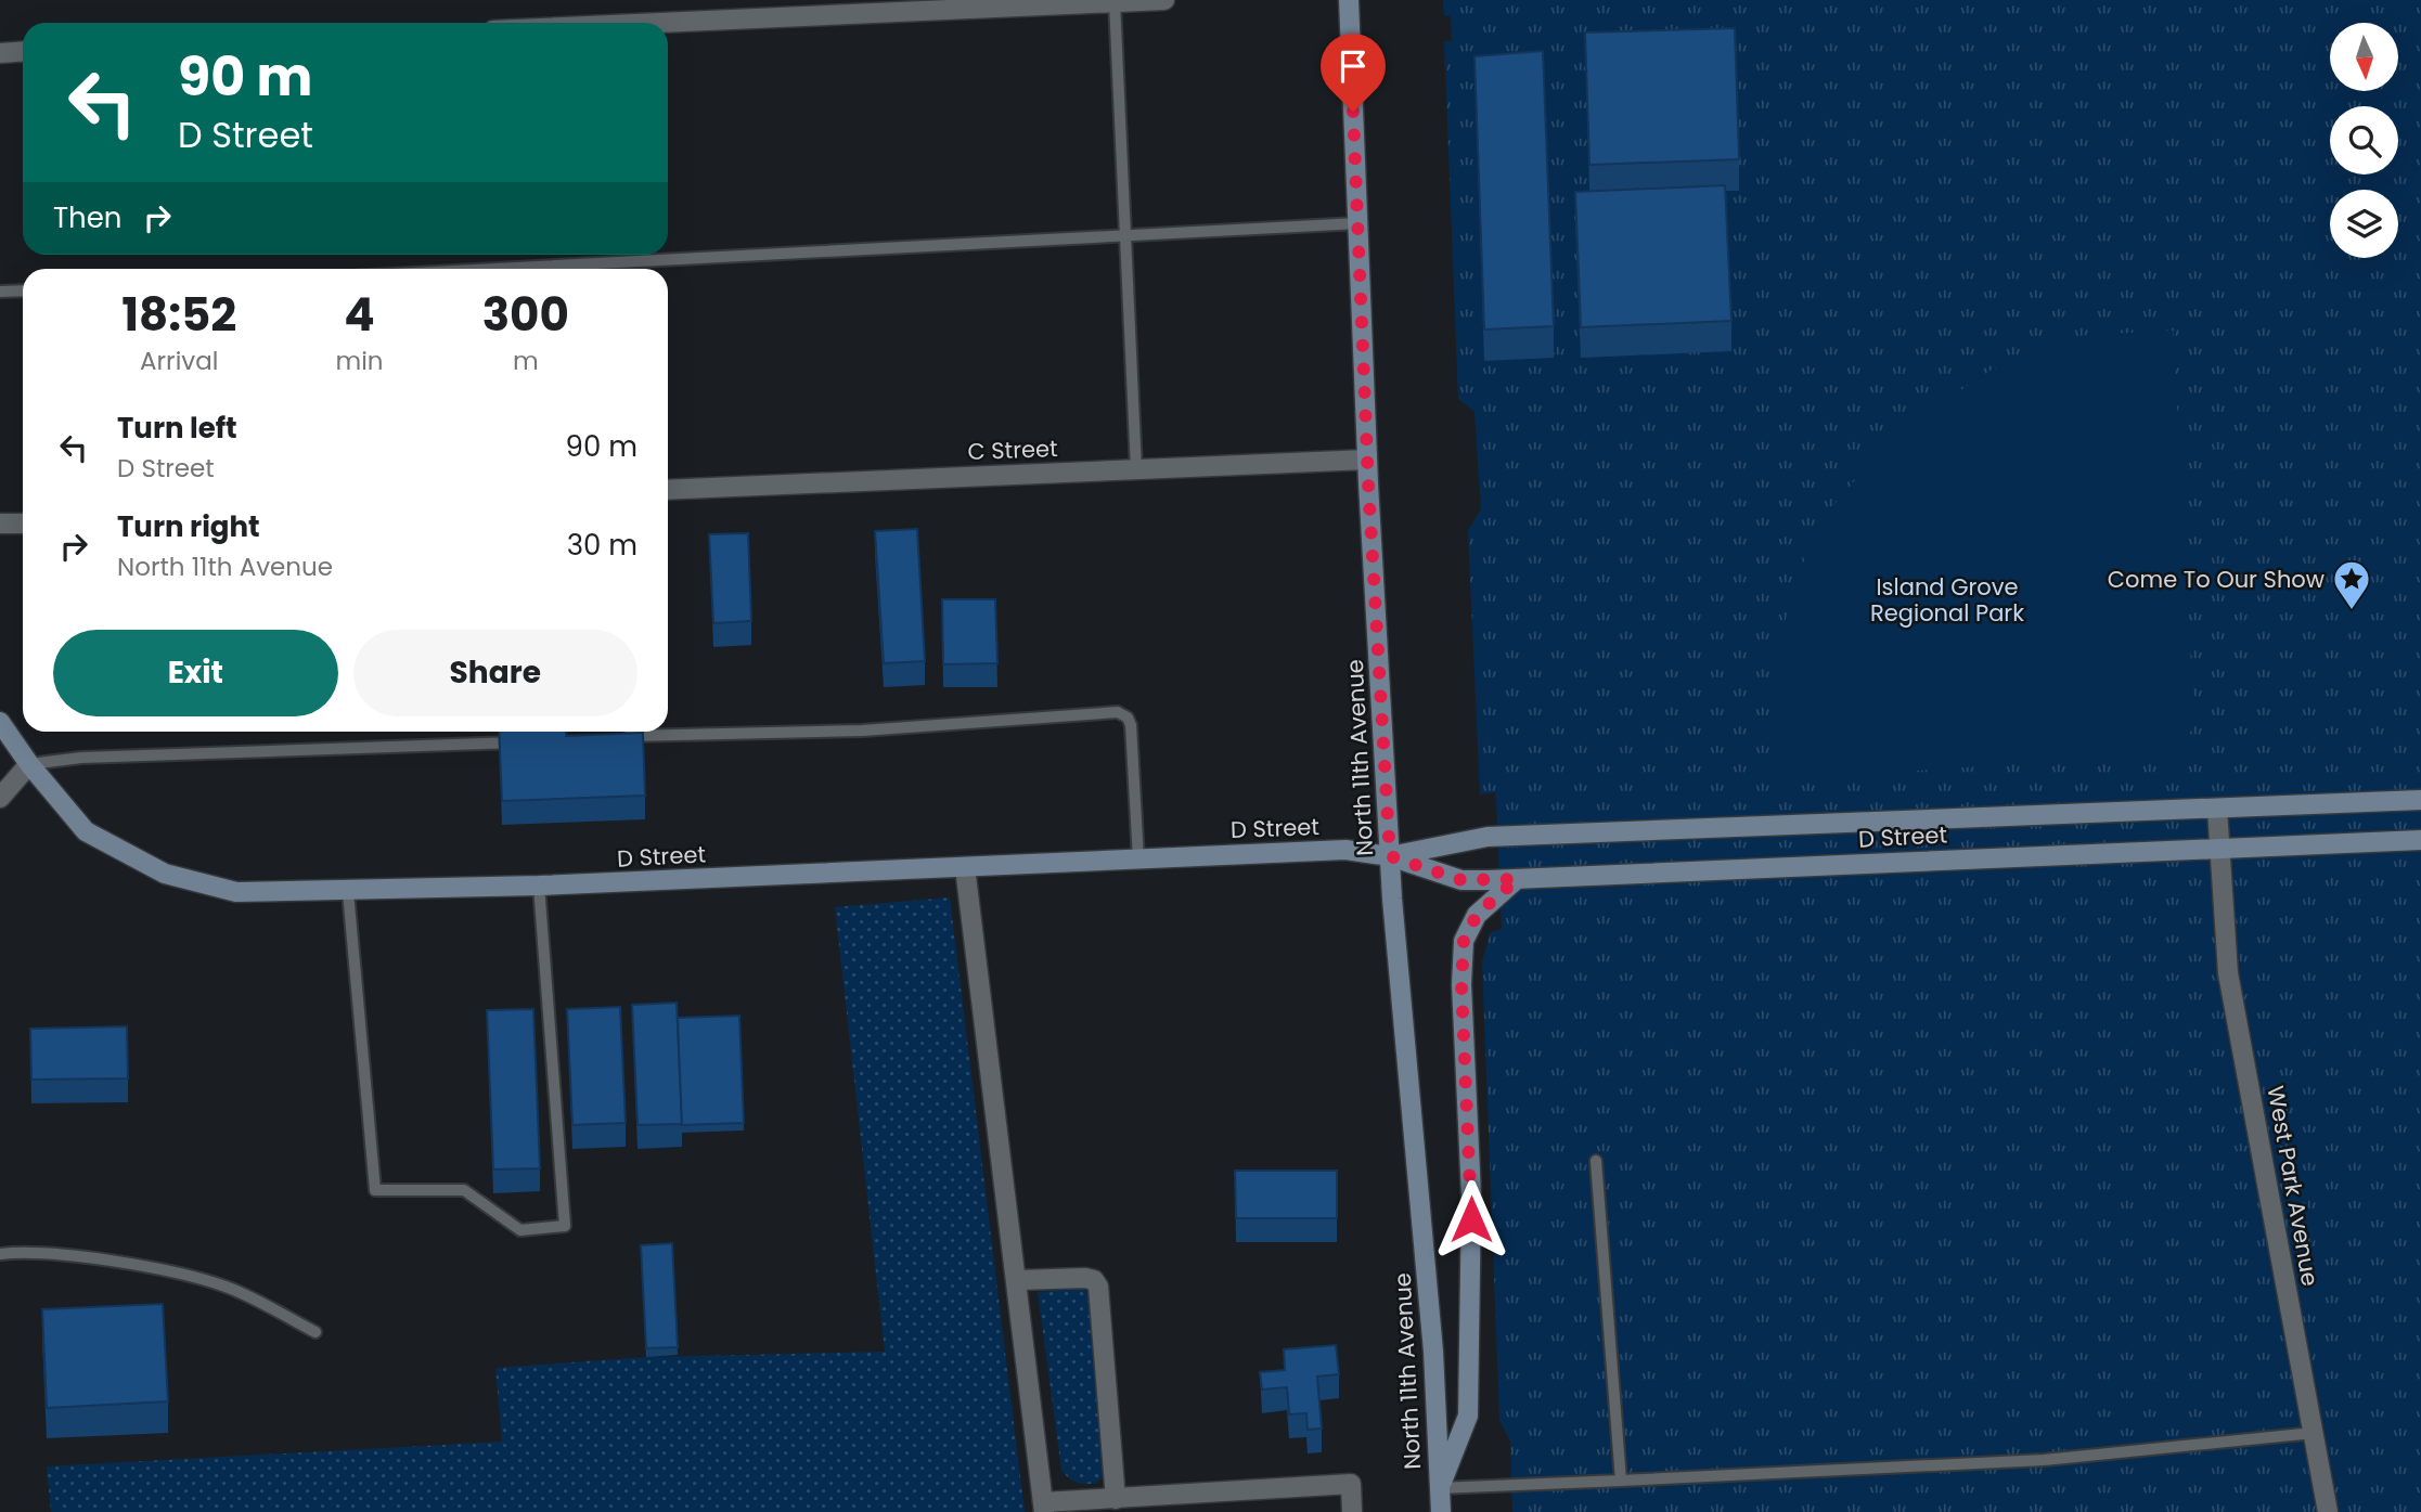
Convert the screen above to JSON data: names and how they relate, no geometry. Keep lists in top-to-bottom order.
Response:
{
  "streets": {
    "street": [
      "C Street",
      "North 11th Avenue",
      "D Street",
      "West Park Avenue"
    ]
  },
  "crossings": [
    ["C Street", "North 11th Avenue"],
    ["North 11th Avenue", "D Street"],
    ["D Street", "West Park Avenue"]
  ],
  "parks": ["Island Grove Regional Park"],
  "places": {
    "place": ["Come To Our Show"]
  },
  "north": "bottom",
  "page": {
    "turn": ["90 m", "D Street"],
    "then": "Then",
    "eta": [
      "18:52",
      "Arrival",
      "4",
      "min",
      "300",
      "m"
    ],
    "list": [
      {
        "name": "Turn left",
        "note": "D Street",
        "value": "90 m"
      },
      {
        "name": "Turn right",
        "note": "North 11th Avenue",
        "value": "30 m"
      }
    ],
    "buttons": ["Exit", "Share"]
  }
}
